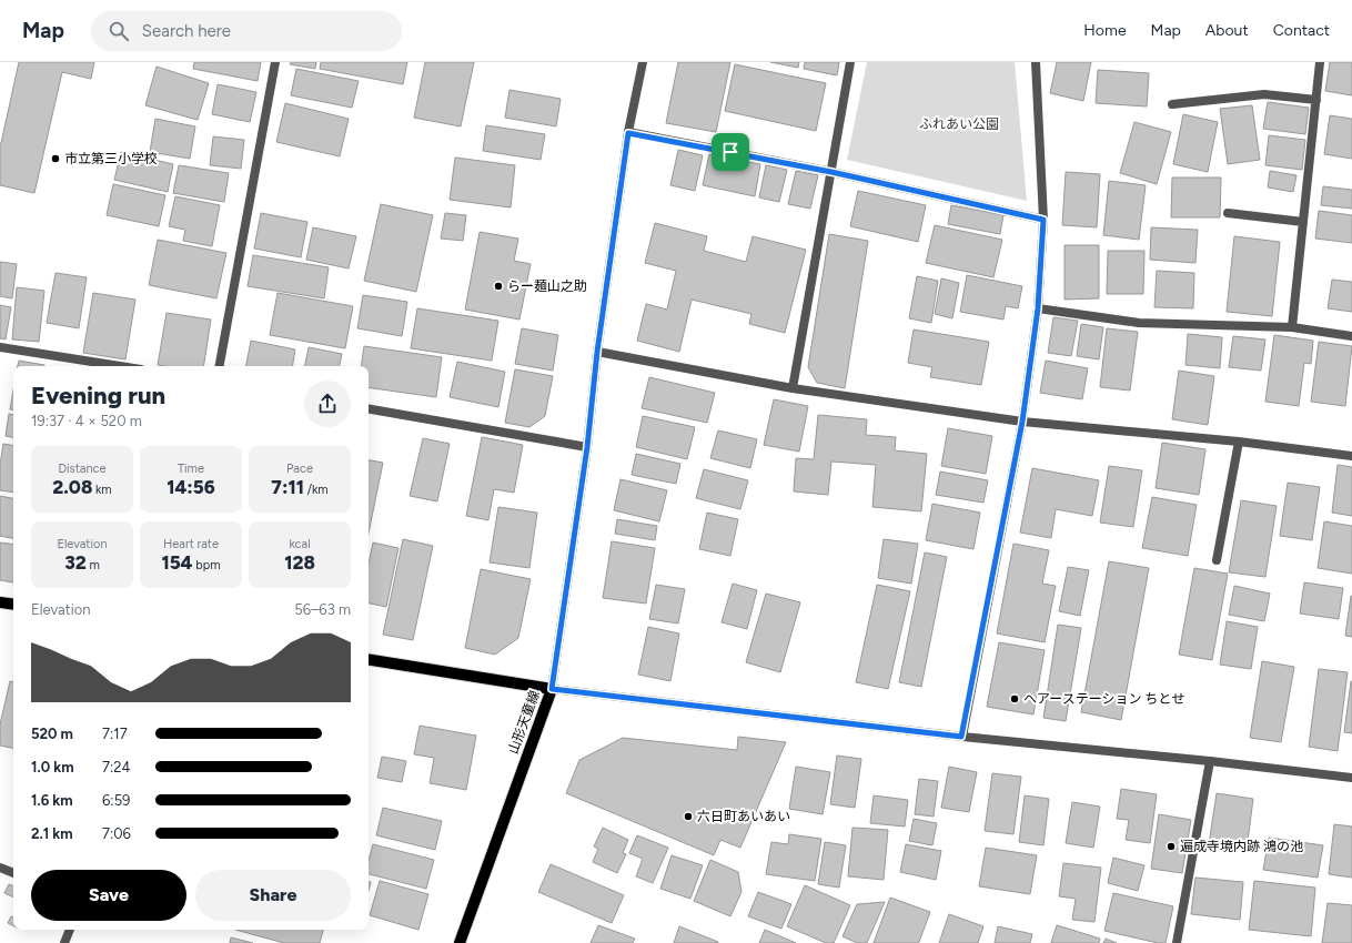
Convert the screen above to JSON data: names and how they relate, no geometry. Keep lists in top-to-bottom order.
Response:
{
  "streets": {
    "main road": ["山形天童線"]
  },
  "parks": ["ふれあい公園"],
  "places": [
    "市立第三小学校",
    "らー麺山之助",
    "ヘアーステーション ちとせ",
    "六日町あいあい",
    "遍成寺境内跡 鴻の池"
  ],
  "page": {
    "header": "Map",
    "search": "Search here",
    "nav": [
      "Home",
      "Map",
      "About",
      "Contact"
    ],
    "heading": ["Evening run", "19:37 · 4 × 520 m"],
    "stats": [
      ["Distance", "2.08 km"],
      ["Time", "14:56"],
      ["Pace", "7:11 /km"],
      ["Elevation", "32 m"],
      ["Heart rate", "154 bpm"],
      ["kcal", "128"]
    ],
    "chart": ["Elevation", "56–63 m"],
    "list": [
      {
        "name": "520 m",
        "note": "7:17"
      },
      {
        "name": "1.0 km",
        "note": "7:24"
      },
      {
        "name": "1.6 km",
        "note": "6:59"
      },
      {
        "name": "2.1 km",
        "note": "7:06"
      }
    ],
    "buttons": ["Save", "Share"]
  }
}
